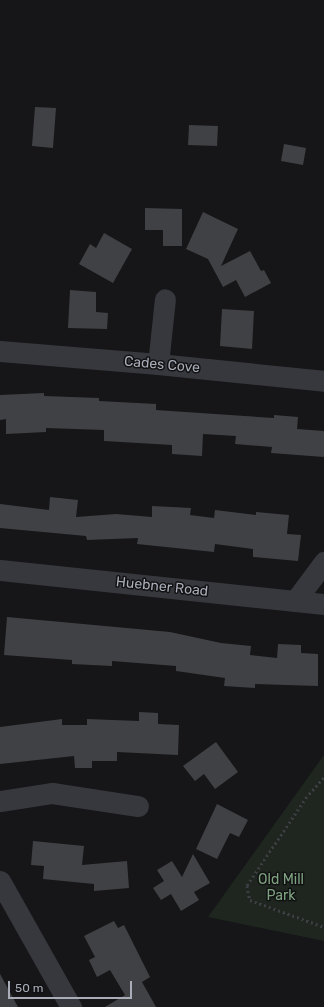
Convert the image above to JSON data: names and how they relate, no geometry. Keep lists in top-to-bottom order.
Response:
{
  "streets": {
    "street": ["Cades Cove", "Huebner Road"]
  },
  "parks": ["Old Mill Park"],
  "scale_bar": "50 m"
}
